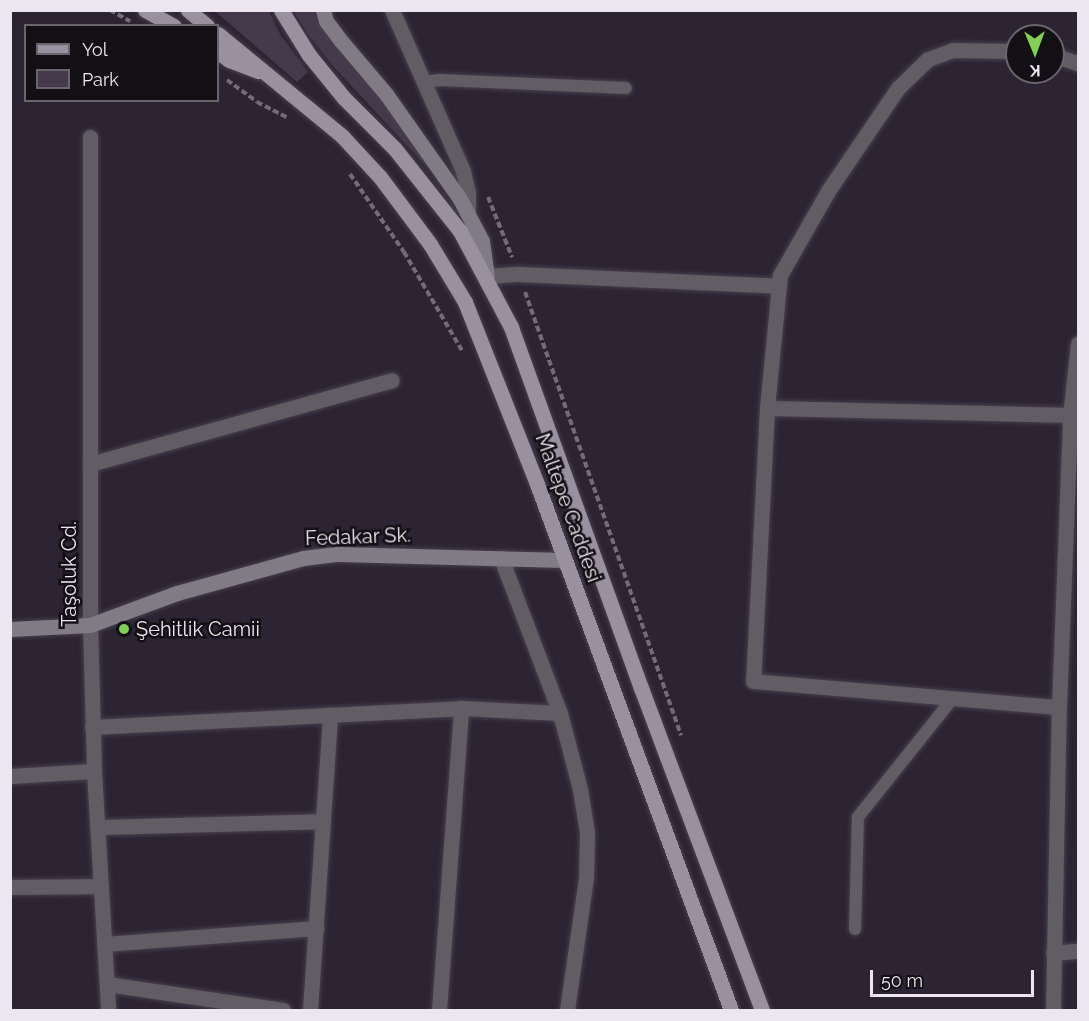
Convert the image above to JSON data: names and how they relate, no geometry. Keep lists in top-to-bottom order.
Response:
{
  "streets": {
    "main road": ["Maltepe Caddesi", "Fedakar Sk."],
    "street": ["Taşoluk Cd."]
  },
  "crossings": [
    ["Maltepe Caddesi", "Fedakar Sk."],
    ["Fedakar Sk.", "Taşoluk Cd."]
  ],
  "places": ["Şehitlik Camii"],
  "legend": ["Yol", "Park"],
  "scale_bar": "50 m",
  "north": "bottom"
}
